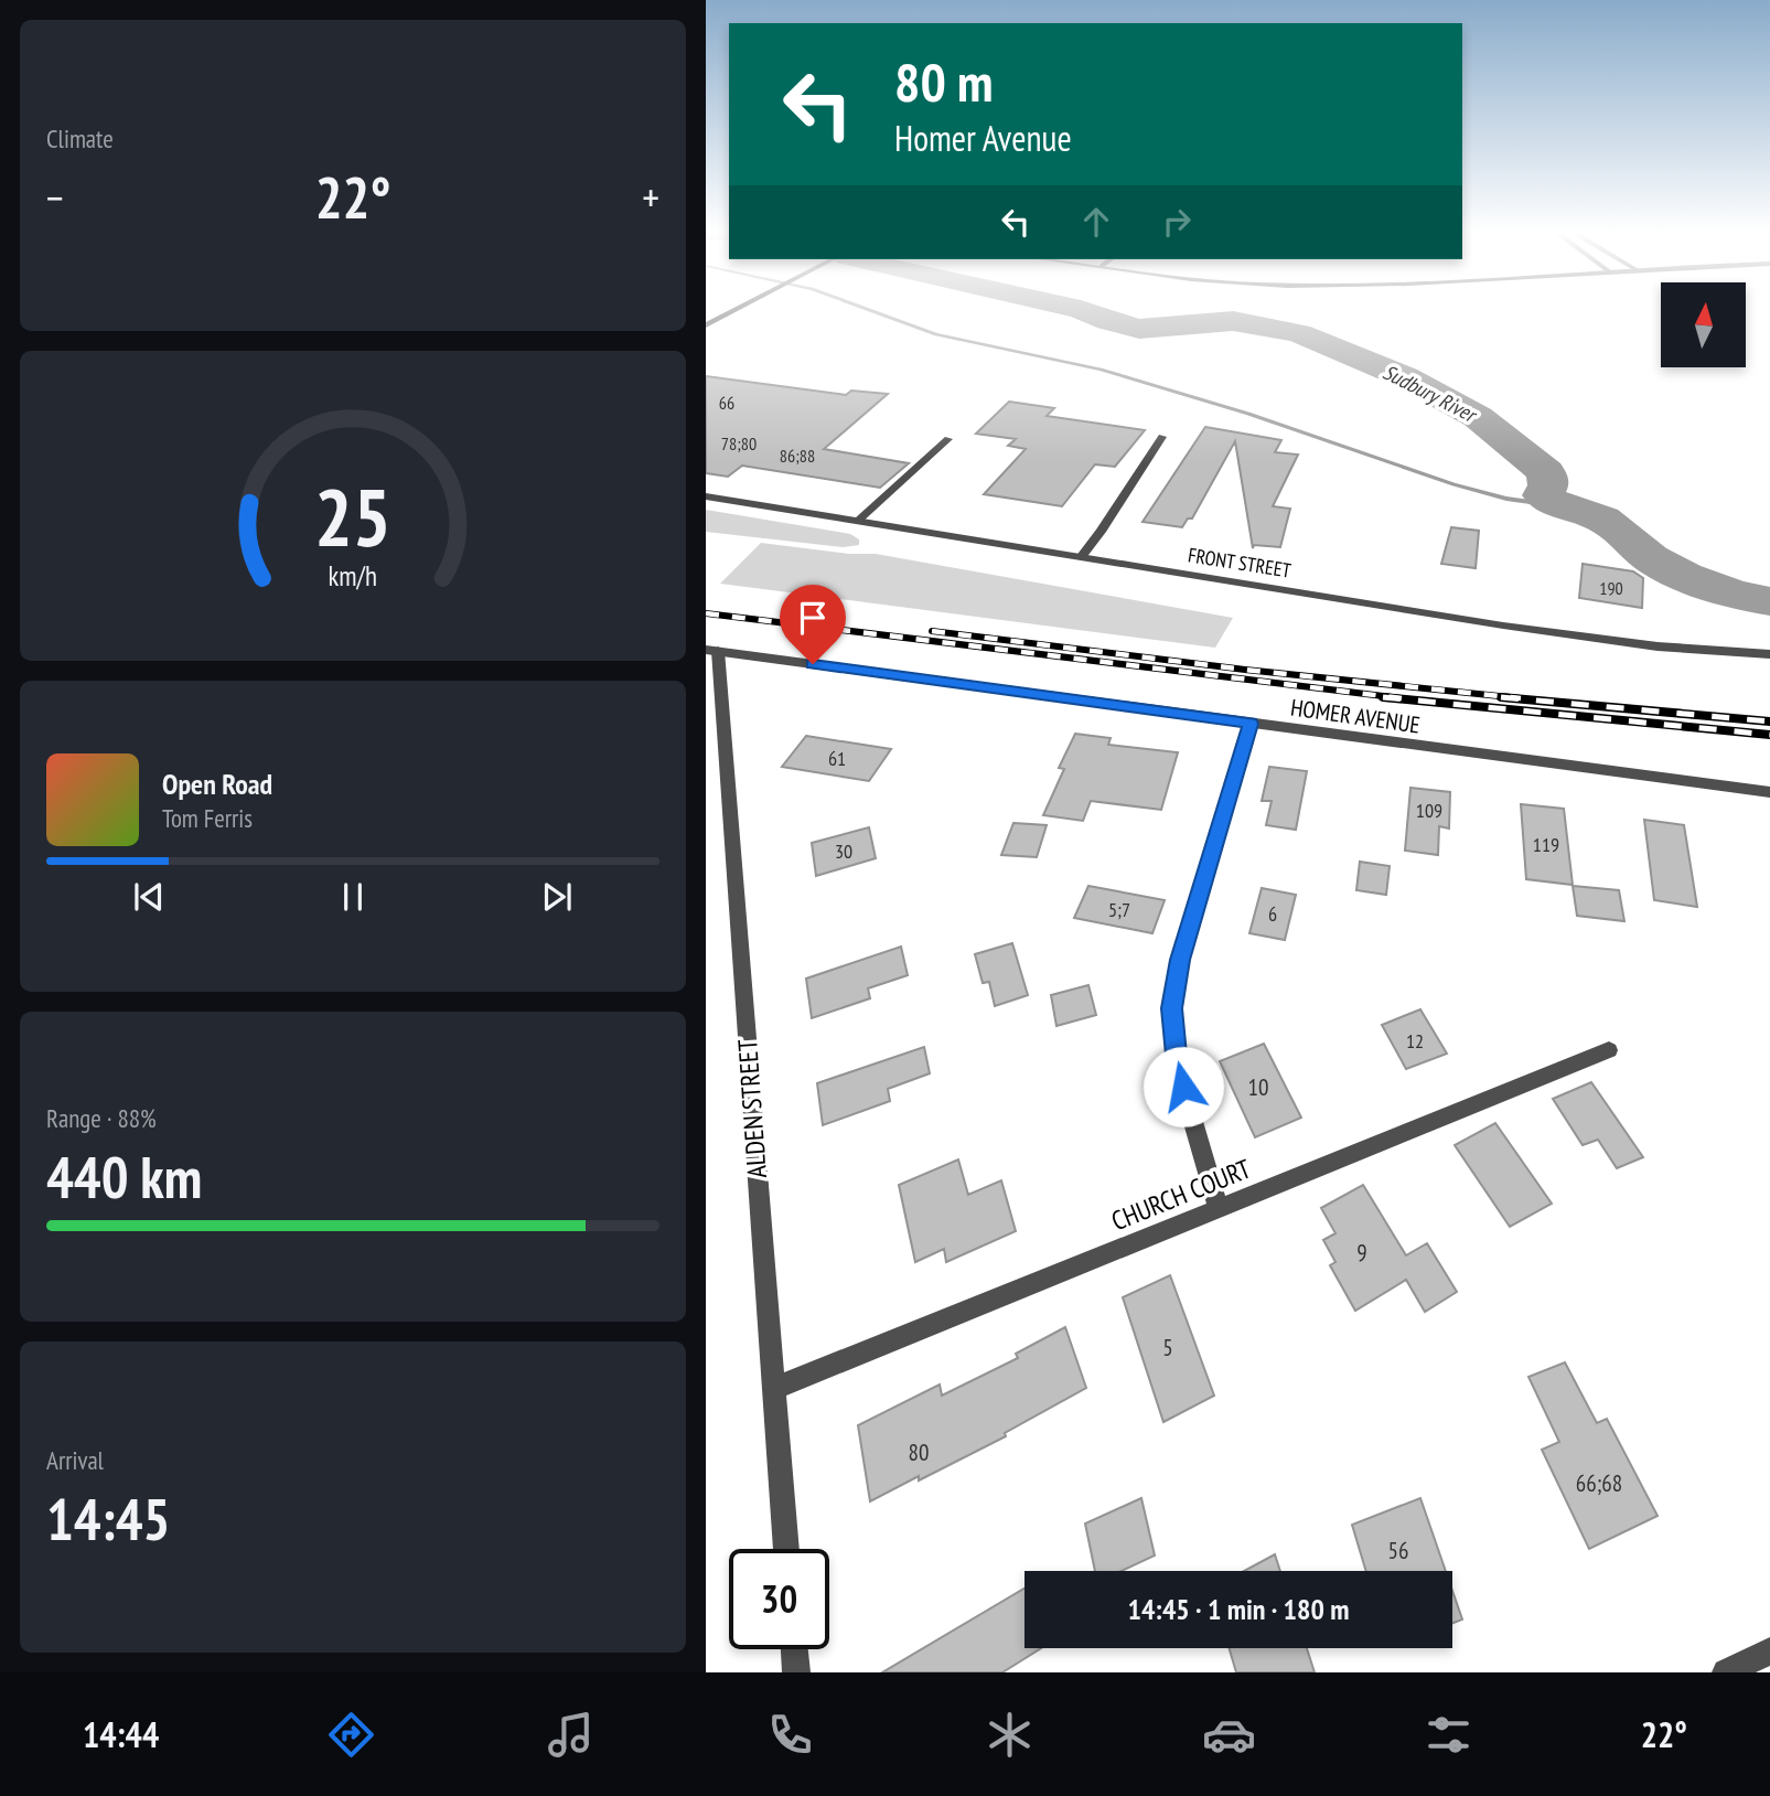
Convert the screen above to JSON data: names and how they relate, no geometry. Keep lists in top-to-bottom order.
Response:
{
  "streets": {
    "street": [
      "FRONT STREET",
      "HOMER AVENUE",
      "ALDEN STREET",
      "CHURCH COURT"
    ]
  },
  "crossings": [
    ["HOMER AVENUE", "ALDEN STREET"],
    ["ALDEN STREET", "CHURCH COURT"]
  ],
  "water": ["Sudbury River"],
  "house_numbers": [
    "66",
    "78;80",
    "86;88",
    "190",
    "61",
    "109",
    "119",
    "30",
    "5;7",
    "6",
    "12",
    "10",
    "9",
    "5",
    "80",
    "66;68",
    "56"
  ],
  "north": "top",
  "page": {
    "tile": [
      "Climate",
      ["Range · 88%", "440 km"],
      ["Arrival", "14:45"]
    ],
    "turn": ["80 m", "Homer Avenue"],
    "heat": ["−", "22°", "+"],
    "song": ["Open Road", "Tom Ferris"],
    "limit": "30",
    "trip": "14:45 · 1 min · 180 m",
    "tabs": ["14:44", "22°"],
    "gauge": ["25", "km/h"]
  }
}
